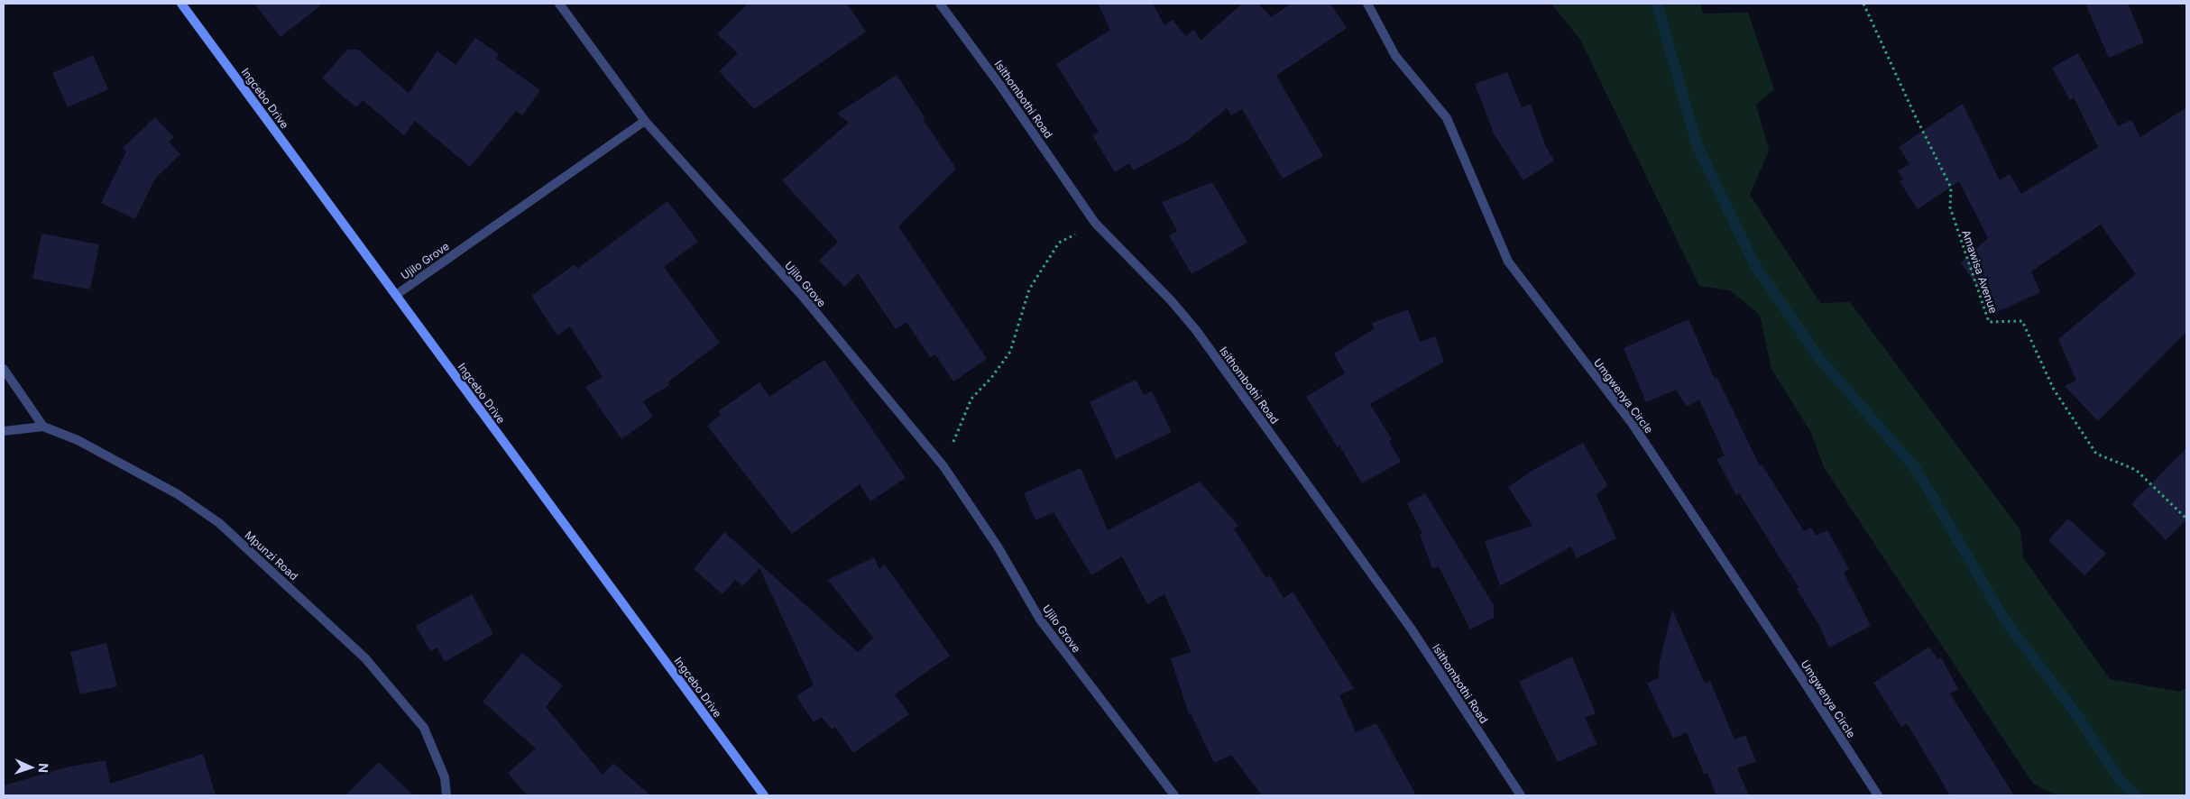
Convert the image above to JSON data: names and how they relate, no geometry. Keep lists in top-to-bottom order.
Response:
{
  "streets": {
    "main road": ["Ingcebo Drive"],
    "street": [
      "Isithombothi Road",
      "Ujilo Grove",
      "Umgwenya Circle",
      "Mpunzi Road"
    ],
    "path": ["Amawisa Avenue"]
  },
  "crossings": [
    ["Ingcebo Drive", "Ujilo Grove"]
  ],
  "north": "right"
}
